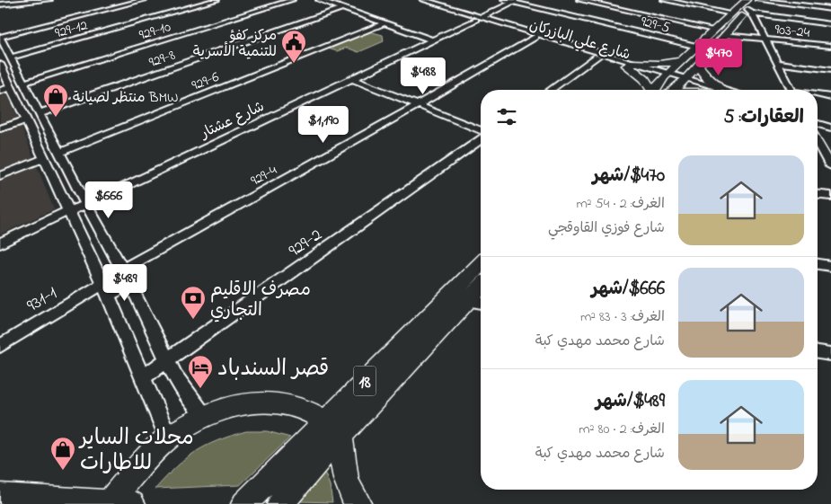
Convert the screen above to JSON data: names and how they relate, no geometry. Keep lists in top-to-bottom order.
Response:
{
  "streets": {
    "main road": ["18"],
    "street": [
      "929-5",
      "929-12",
      "929-10",
      "903-24",
      "شارع علي البازركان",
      "929-8",
      "929-6",
      "شارع عشتار",
      "929-4",
      "929-2",
      "931-1"
    ]
  },
  "crossings": [
    ["929-5", "شارع عشتار"],
    ["شارع علي البازركان", "شارع عشتار"],
    ["شارع علي البازركان", "929-4"]
  ],
  "places": {
    "public building": ["مركز كفؤ للتنمية الأسرية"],
    "shop": ["منتظر لصيانة BMW", "محلات الساير للاطارات"],
    "bank": ["مصرف الاقليم التجاري"],
    "hotel": ["قصر السندباد"]
  },
  "page": {
    "price": [
      "$470",
      "$488",
      "$1,190",
      "$666",
      "$489"
    ],
    "heading": "العقارات: 5",
    "list": [
      {
        "name": "$470/شهر",
        "note": "الغرف: 2 · 54 m² · شارع فوزي القاوقجي"
      },
      {
        "name": "$666/شهر",
        "note": "الغرف: 3 · 83 m² · شارع محمد مهدي كبة"
      },
      {
        "name": "$489/شهر",
        "note": "الغرف: 2 · 80 m² · شارع محمد مهدي كبة"
      }
    ]
  }
}
